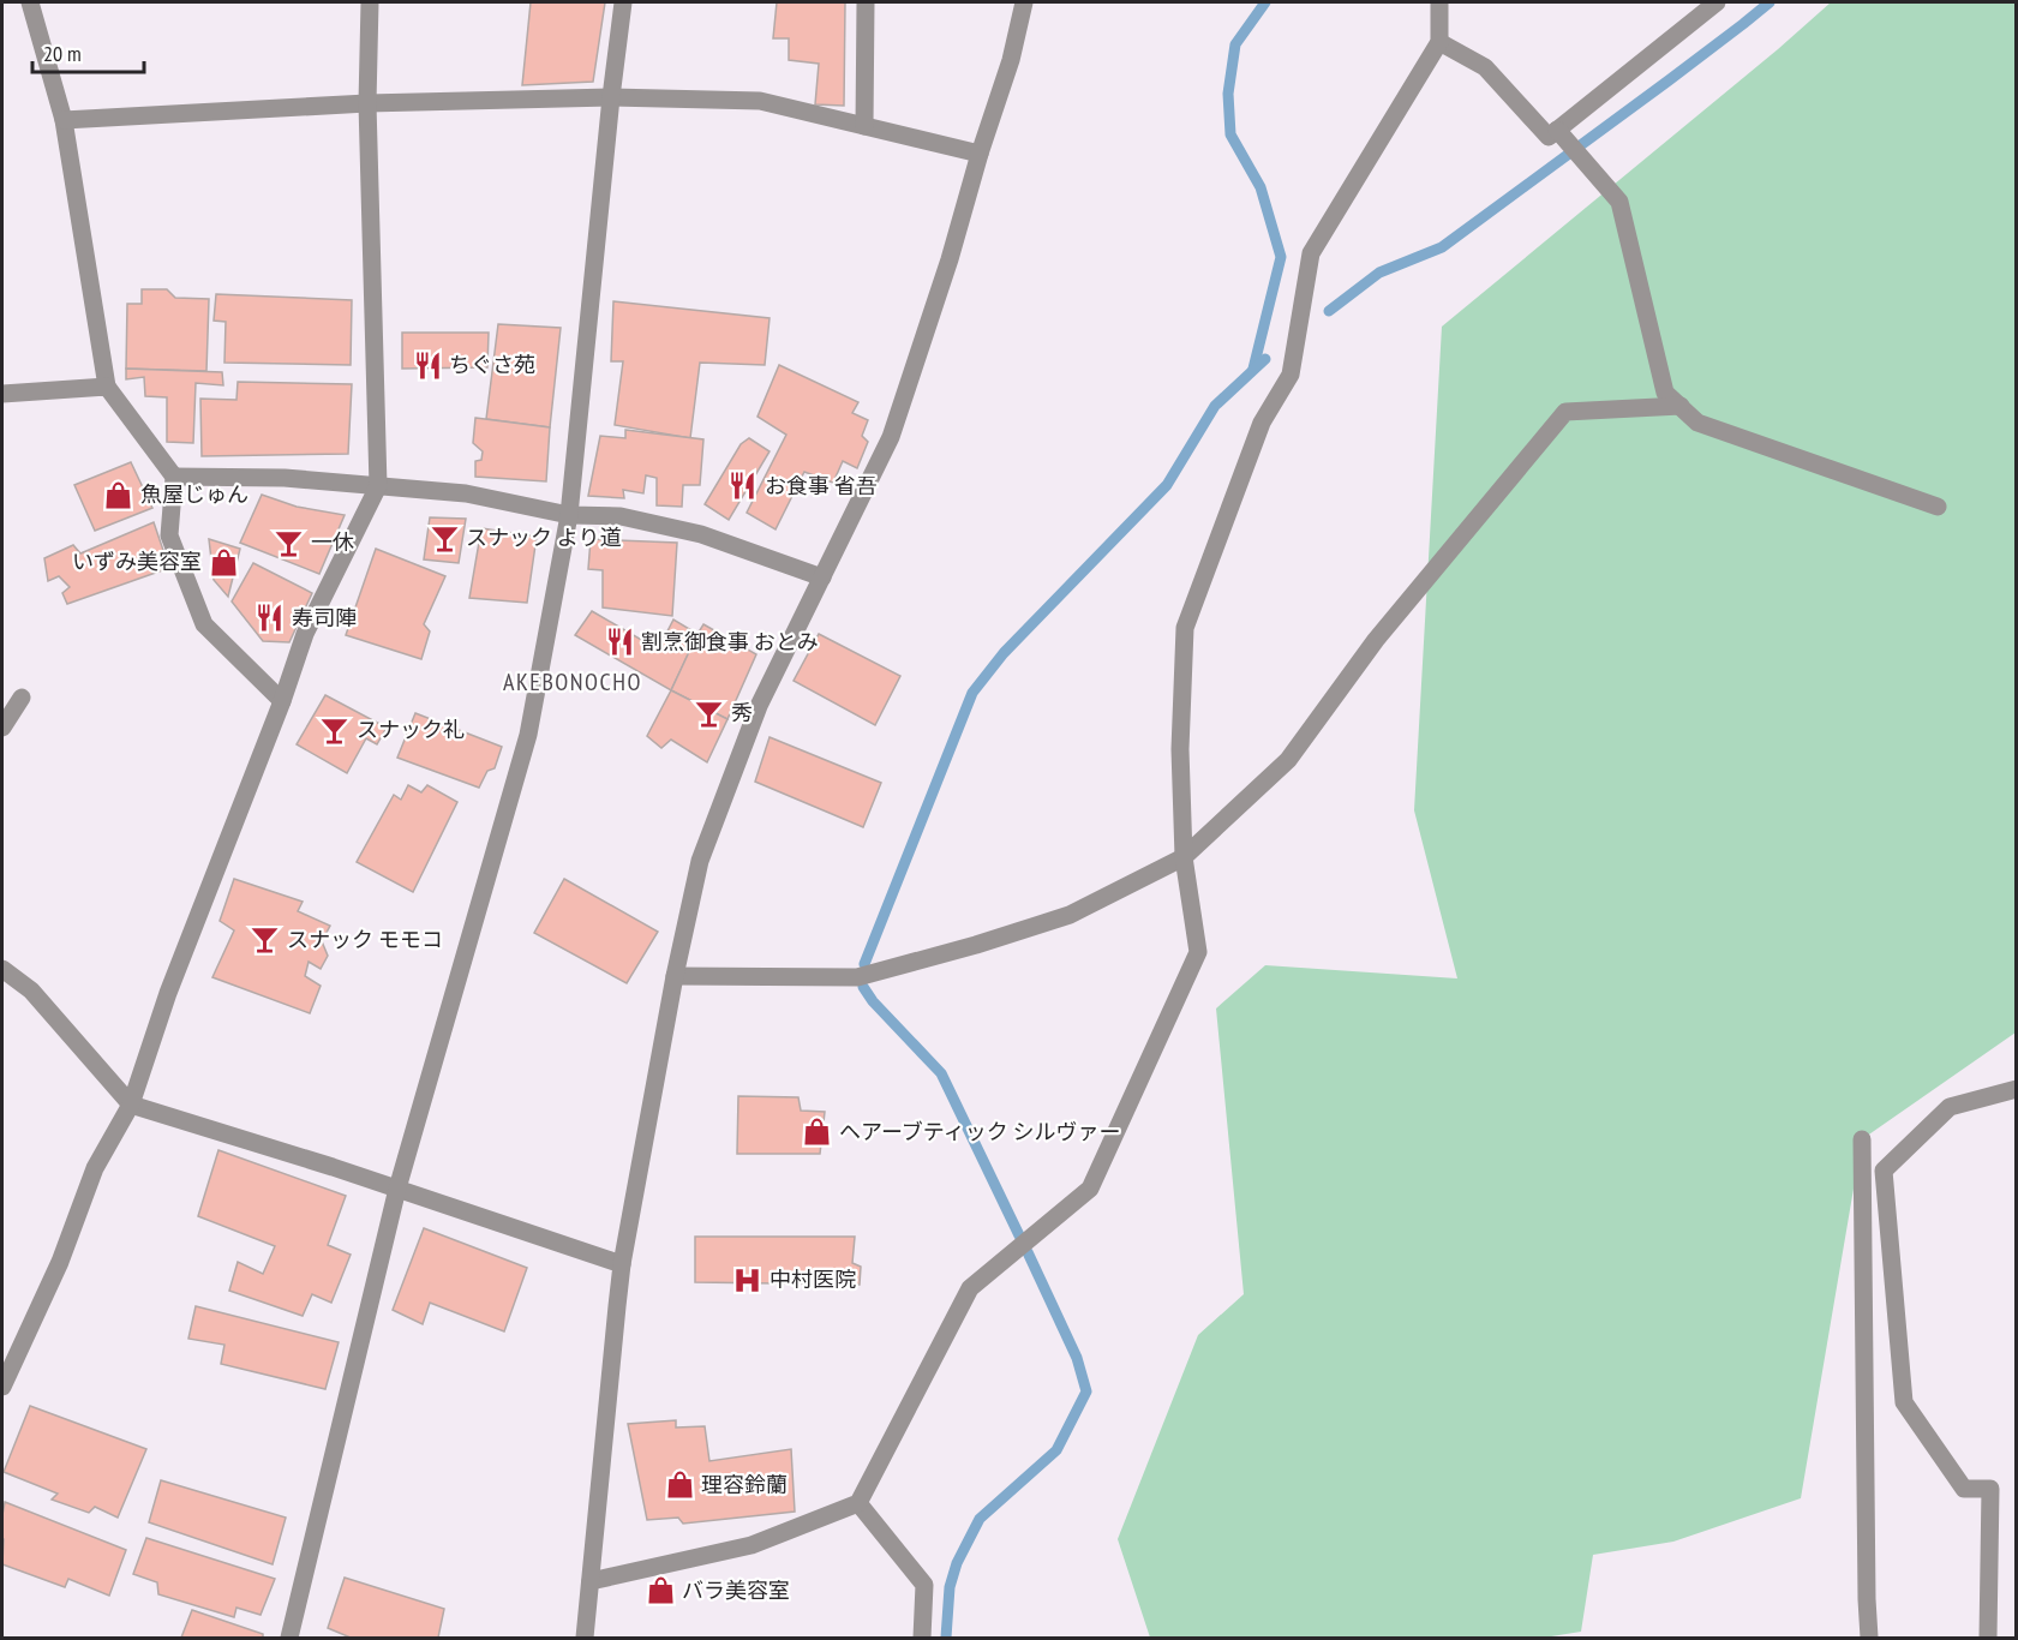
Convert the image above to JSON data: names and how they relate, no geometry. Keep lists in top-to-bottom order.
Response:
{
  "districts": ["AKEBONOCHO"],
  "places": {
    "restaurant": [
      "ちぐさ苑",
      "お食事 省吾",
      "寿司陣",
      "割烹御食事 おとみ"
    ],
    "shop": [
      "魚屋じゅん",
      "いずみ美容室",
      "ヘアーブティック シルヴァー",
      "理容鈴蘭",
      "バラ美容室"
    ],
    "bar": [
      "スナック より道",
      "一休",
      "秀",
      "スナック礼",
      "スナック モモコ"
    ],
    "hospital": ["中村医院"]
  },
  "scale_bar": "20 m"
}
